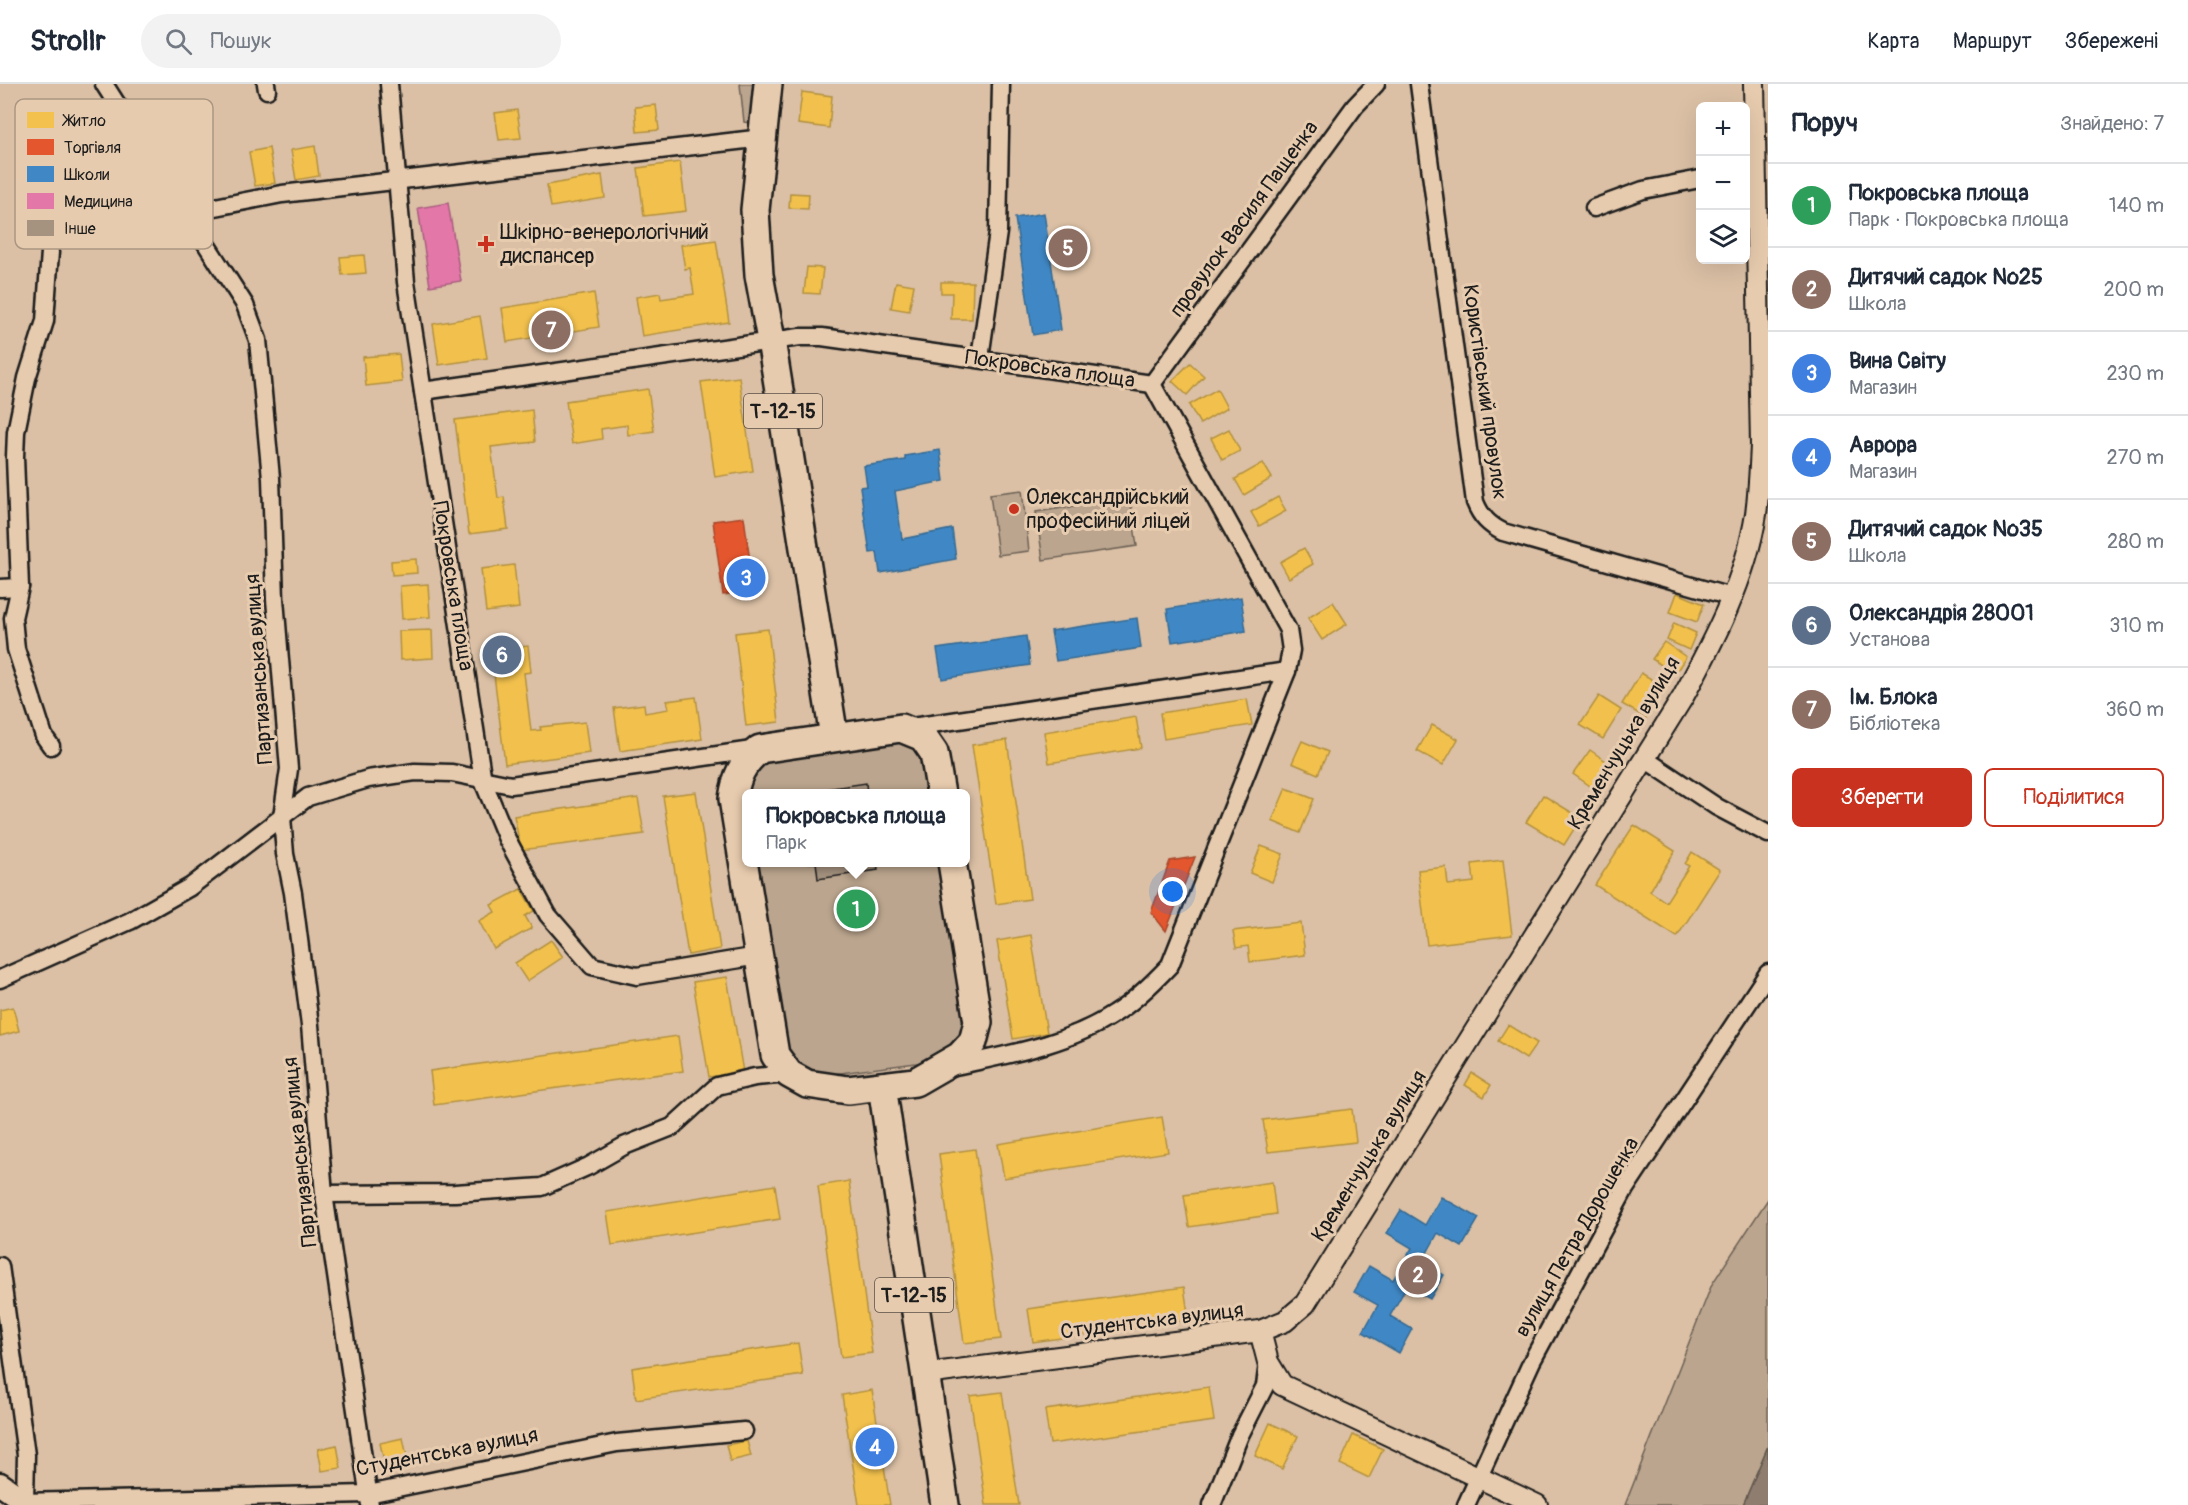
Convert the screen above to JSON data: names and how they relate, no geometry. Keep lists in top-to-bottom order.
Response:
{
  "streets": {
    "highway": ["Покровська площа", "Т-12-15"],
    "street": [
      "провулок Василя Пащенка",
      "Користівський провулок",
      "Партизанська вулиця",
      "Кременчуцька вулиця",
      "вулиця Петра Дорошенка",
      "Студентська вулиця"
    ]
  },
  "crossings": [
    ["провулок Василя Пащенка", "Покровська площа"],
    ["Покровська площа", "Т-12-15"],
    ["Користівський провулок", "Кременчуцька вулиця"],
    ["Т-12-15", "Студентська вулиця"],
    ["Партизанська вулиця", "Студентська вулиця"],
    ["Кременчуцька вулиця", "Студентська вулиця"],
    ["вулиця Петра Дорошенка", "Студентська вулиця"]
  ],
  "places": {
    "health": ["Шкірно-венерологічний диспансер"],
    "other": ["Олександрійський професійний ліцей"]
  },
  "legend": [
    "Житло",
    "Торгівля",
    "Школи",
    "Медицина",
    "Інше"
  ],
  "page": {
    "header": "Strollr",
    "search": "Пошук",
    "nav": ["Карта", "Маршрут", "Збережені"],
    "heading": ["Поруч", "Знайдено: 7"],
    "map_buttons": ["+", "−"],
    "list": [
      {
        "mark": "1",
        "name": "Покровська площа",
        "note": "Парк · Покровська площа",
        "value": "140 m"
      },
      {
        "mark": "2",
        "name": "Дитячий садок №25",
        "note": "Школа",
        "value": "200 m"
      },
      {
        "mark": "3",
        "name": "Вина Світу",
        "note": "Магазин",
        "value": "230 m"
      },
      {
        "mark": "4",
        "name": "Аврора",
        "note": "Магазин",
        "value": "270 m"
      },
      {
        "mark": "5",
        "name": "Дитячий садок №35",
        "note": "Школа",
        "value": "280 m"
      },
      {
        "mark": "6",
        "name": "Олександрія 28001",
        "note": "Установа",
        "value": "310 m"
      },
      {
        "mark": "7",
        "name": "Ім. Блока",
        "note": "Бібліотека",
        "value": "360 m"
      }
    ],
    "pins": [
      "5",
      "7",
      "3",
      "6",
      "1",
      "2",
      "4"
    ],
    "buttons": ["Зберегти", "Поділитися"],
    "popup": ["Покровська площа", "Парк"]
  }
}
